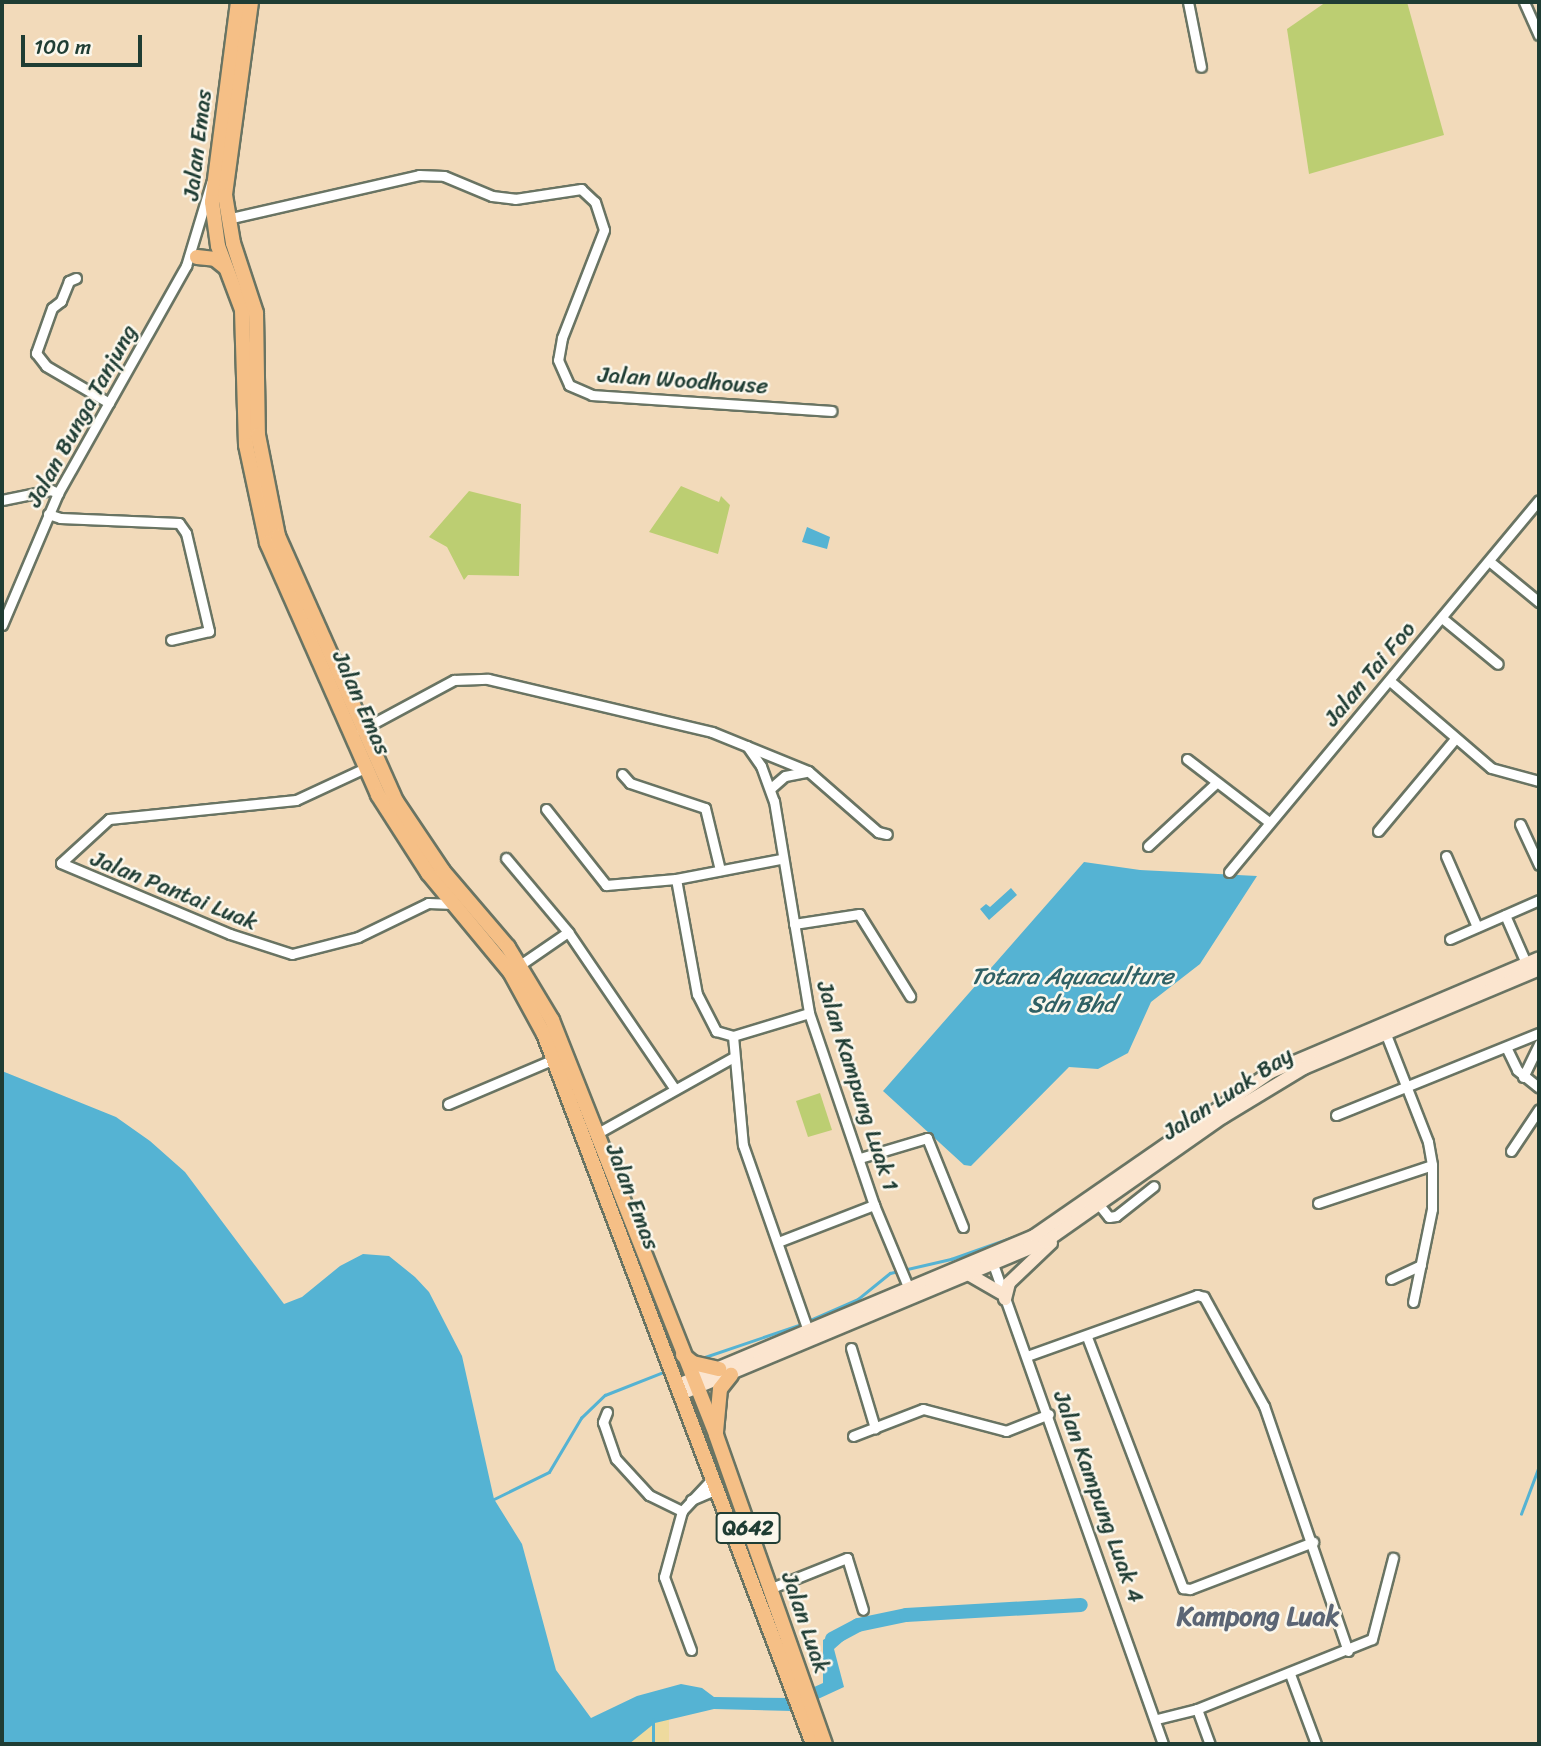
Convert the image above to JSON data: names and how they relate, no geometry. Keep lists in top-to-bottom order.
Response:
{
  "streets": {
    "main road": ["Jalan Emas", "Q642", "Jalan Luak"],
    "street": [
      "Jalan Woodhouse",
      "Jalan Bunga Tanjung",
      "Jalan Tai Foo",
      "Jalan Pantai Luak",
      "Jalan Kampung Luak 1",
      "Jalan Luak Bay",
      "Jalan Kampung Luak 4"
    ]
  },
  "crossings": [
    ["Jalan Emas", "Jalan Woodhouse"],
    ["Jalan Emas", "Jalan Bunga Tanjung"],
    ["Jalan Emas", "Jalan Pantai Luak"],
    ["Jalan Emas", "Jalan Luak Bay"],
    ["Jalan Emas", "Jalan Luak"],
    ["Jalan Kampung Luak 1", "Jalan Luak Bay"],
    ["Jalan Luak Bay", "Jalan Kampung Luak 4"],
    ["Jalan Luak Bay", "Jalan Luak"]
  ],
  "districts": ["Kampong Luak"],
  "water": ["Totara Aquaculture Sdn Bhd"],
  "scale_bar": "100 m"
}
